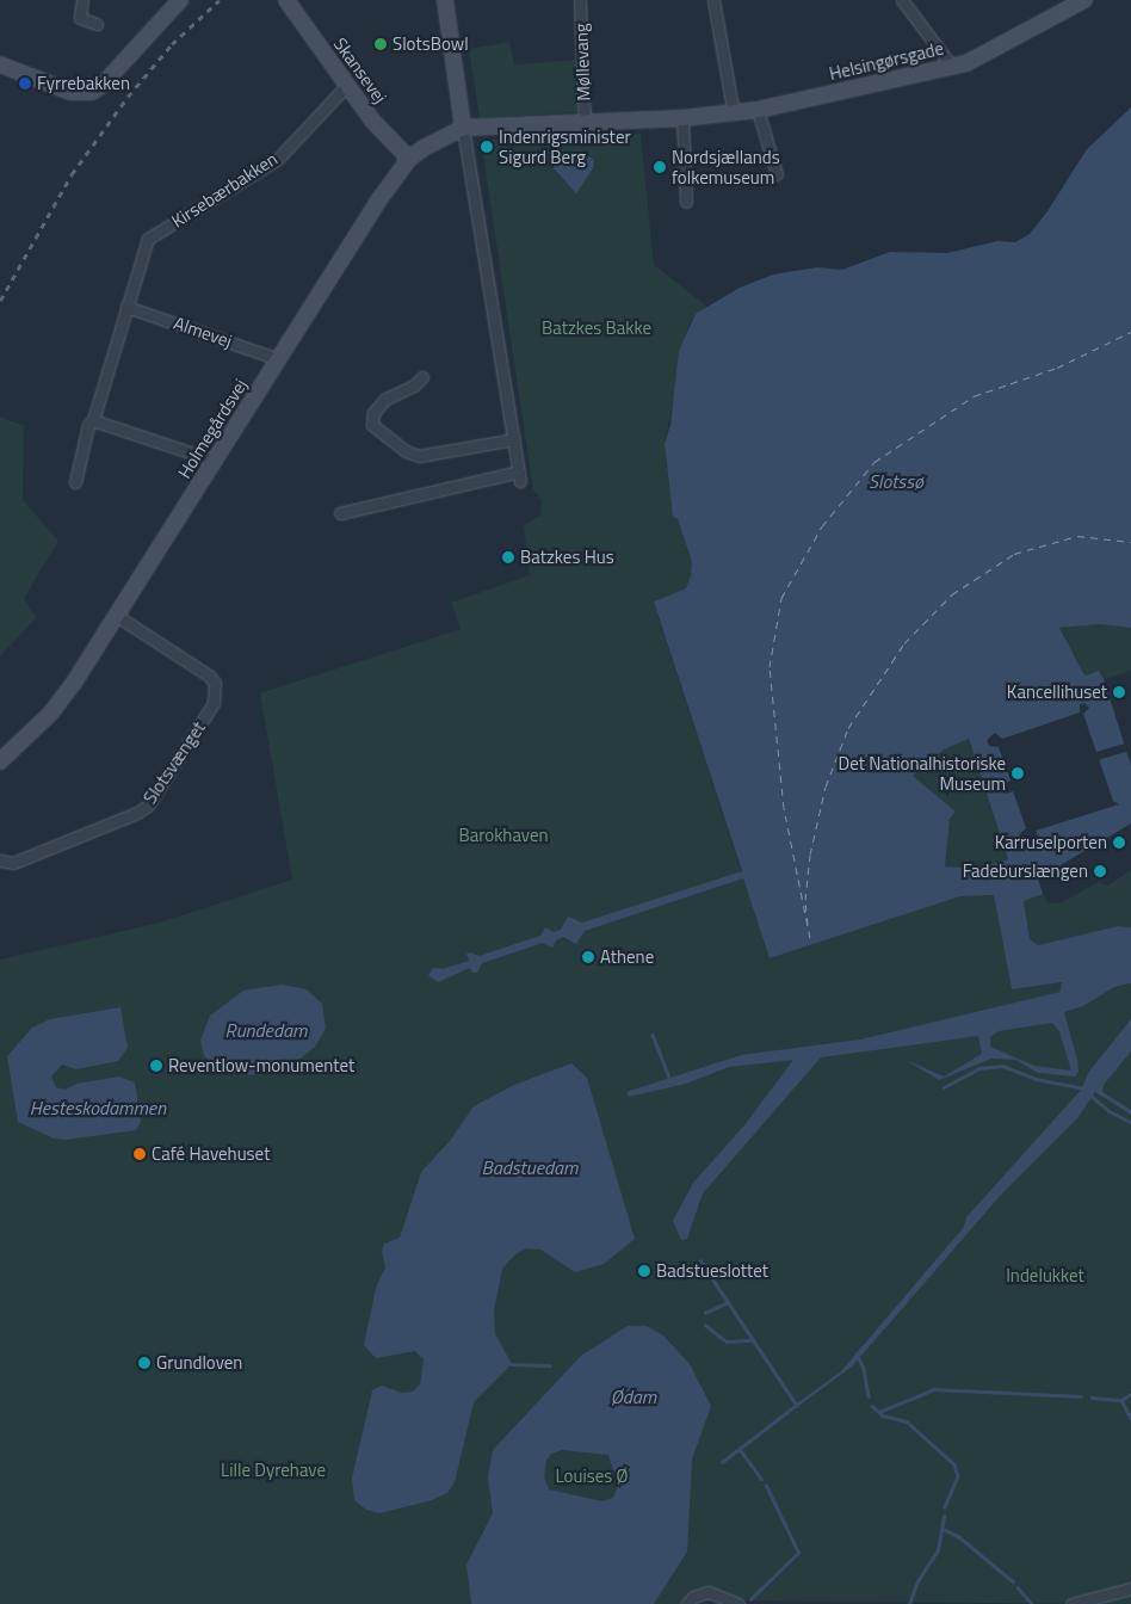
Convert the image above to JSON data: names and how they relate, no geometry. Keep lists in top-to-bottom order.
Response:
{
  "streets": {
    "street": [
      "Helsingørsgade",
      "Møllevang",
      "Skansevej",
      "Kirsebærbakken",
      "Almevej",
      "Holmegårdsvej",
      "Slotsvænget"
    ]
  },
  "crossings": [
    ["Helsingørsgade", "Møllevang"],
    ["Helsingørsgade", "Holmegårdsvej"],
    ["Skansevej", "Kirsebærbakken"],
    ["Skansevej", "Holmegårdsvej"],
    ["Kirsebærbakken", "Almevej"],
    ["Almevej", "Holmegårdsvej"],
    ["Holmegårdsvej", "Slotsvænget"]
  ],
  "water": [
    "Slotssø",
    "Rundedam",
    "Hesteskodammen",
    "Badstuedam",
    "Ødam"
  ],
  "parks": [
    "Batzkes Bakke",
    "Barokhaven",
    "Indelukket",
    "Lille Dyrehave",
    "Louises Ø"
  ],
  "places": [
    "SlotsBowl",
    "Fyrrebakken",
    "Indenrigsminister Sigurd Berg",
    "Nordsjællands folkemuseum",
    "Batzkes Hus",
    "Kancellihuset",
    "Det Nationalhistoriske Museum",
    "Karruselporten",
    "Fadeburslængen",
    "Athene",
    "Reventlow-monumentet",
    "Café Havehuset",
    "Badstueslottet",
    "Grundloven"
  ]
}
